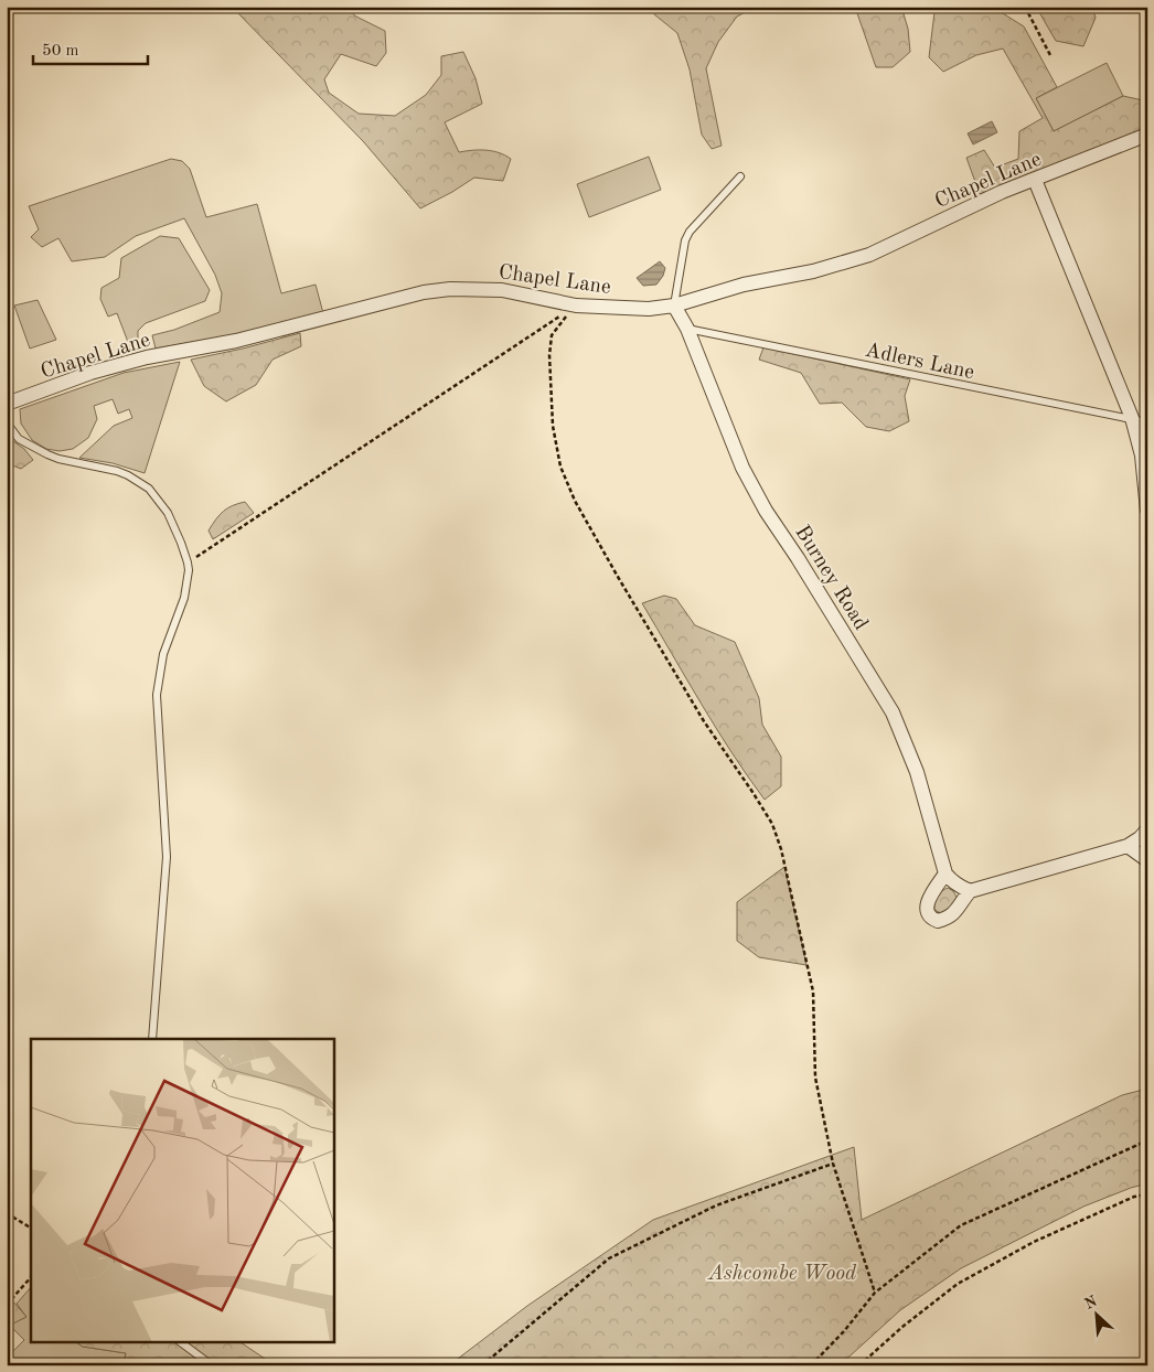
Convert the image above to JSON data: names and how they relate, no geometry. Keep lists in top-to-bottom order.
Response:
{
  "streets": {
    "street": ["Chapel Lane", "Burney Road"],
    "lane": ["Adlers Lane"]
  },
  "crossings": [
    ["Chapel Lane", "Burney Road"],
    ["Adlers Lane", "Burney Road"]
  ],
  "parks": ["Ashcombe Wood"],
  "scale_bar": "50 m",
  "north": "top left"
}
